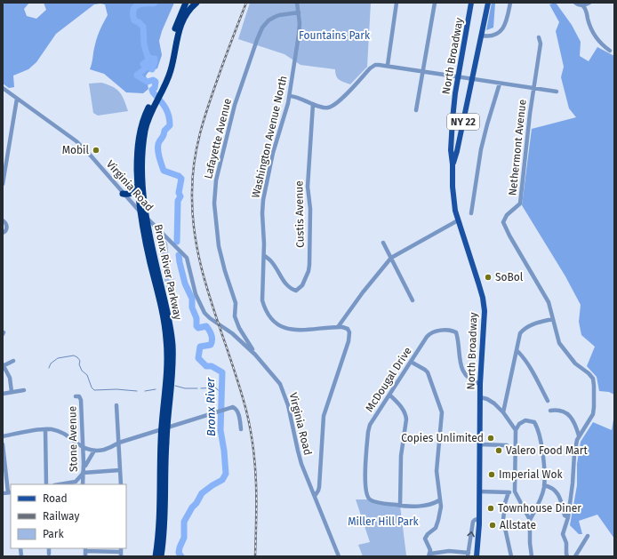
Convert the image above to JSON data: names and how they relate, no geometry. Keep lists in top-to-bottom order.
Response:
{
  "streets": {
    "highway": ["Bronx River Parkway"],
    "main road": ["North Broadway", "NY 22"],
    "street": [
      "Washington Avenue North",
      "Lafayette Avenue",
      "Nethermont Avenue",
      "Virginia Road",
      "Custis Avenue",
      "McDougal Drive",
      "Stone Avenue"
    ]
  },
  "crossings": [
    ["North Broadway", "NY 22"],
    ["North Broadway", "McDougal Drive"],
    ["Washington Avenue North", "Lafayette Avenue"],
    ["Washington Avenue North", "Custis Avenue"],
    ["Lafayette Avenue", "Virginia Road"],
    ["Virginia Road", "Bronx River Parkway"]
  ],
  "water": ["Bronx River"],
  "parks": ["Fountains Park", "Miller Hill Park"],
  "places": [
    "Mobil",
    "SoBol",
    "Copies Unlimited",
    "Valero Food Mart",
    "Imperial Wok",
    "Townhouse Diner",
    "Allstate"
  ],
  "legend": ["Road", "Railway", "Park"]
}
